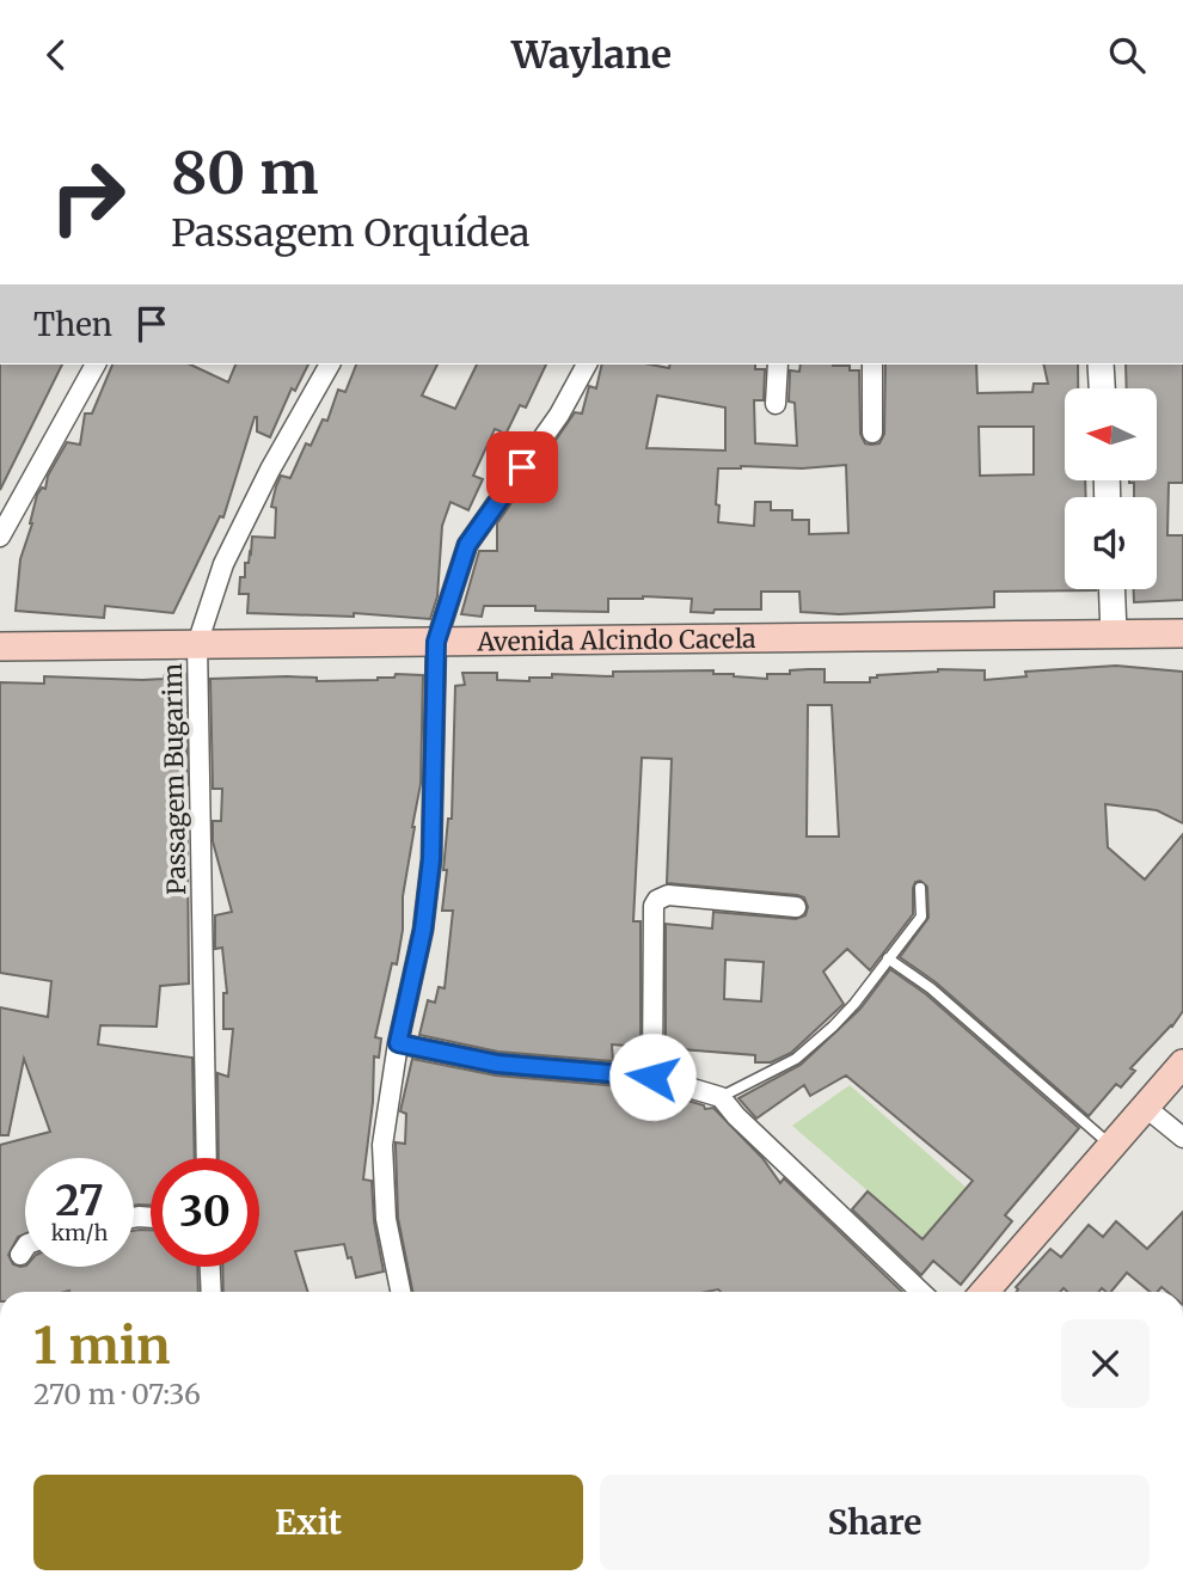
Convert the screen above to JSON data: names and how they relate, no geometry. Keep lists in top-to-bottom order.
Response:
{
  "streets": {
    "main road": ["Avenida Alcindo Cacela"],
    "street": ["Passagem Bugarim"]
  },
  "crossings": [
    ["Avenida Alcindo Cacela", "Passagem Bugarim"]
  ],
  "north": "left",
  "page": {
    "header": "Waylane",
    "turn": ["80 m", "Passagem Orquídea"],
    "then": "Then",
    "speed": "27 km/h",
    "limit": "30",
    "heading": ["1 min", "270 m · 07:36"],
    "buttons": ["Exit", "Share"]
  }
}
